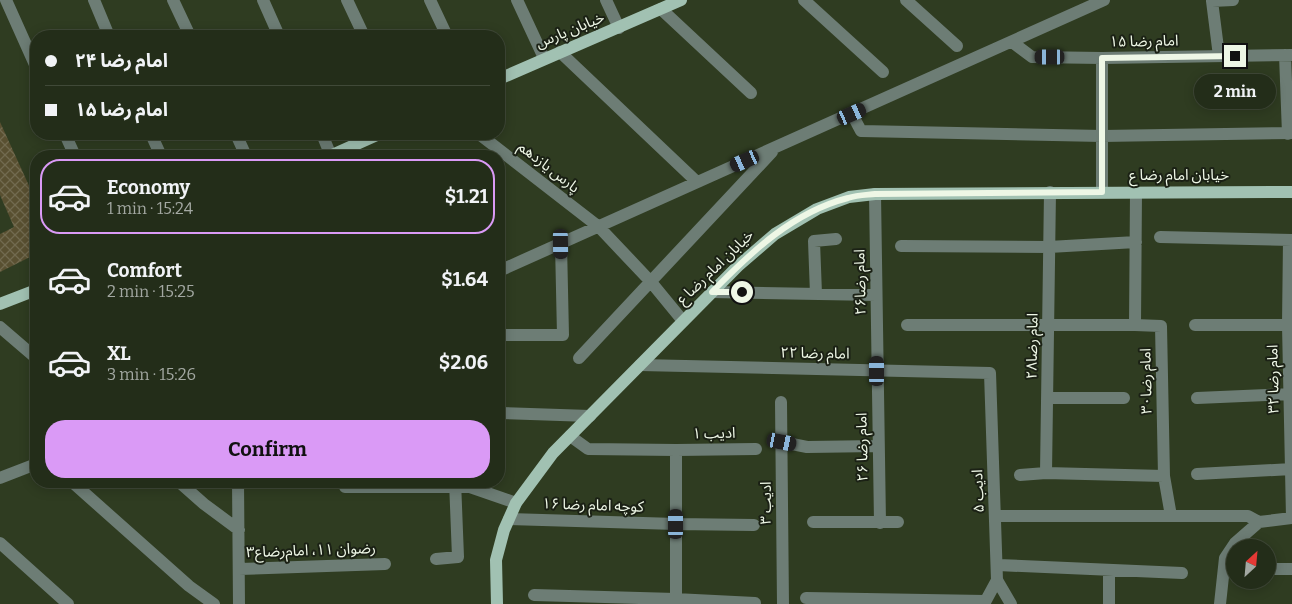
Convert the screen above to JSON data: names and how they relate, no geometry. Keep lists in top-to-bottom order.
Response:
{
  "streets": {
    "main road": ["خیابان پارس", "خیابان امام رضا ع"],
    "street": [
      "۱۵ امام رضا",
      "پارس‌‌ یازدهم",
      "امام رضا۲۶",
      "امام رضا۲۸",
      "امام رضا ۲۲",
      "امام رضا ۳۲",
      "امام رضا۳۰",
      "ادیب ۱",
      "امام رضا ۲۶",
      "ادیب ۵",
      "ادیب ۳",
      "کوچه امام رضا ۱۶",
      "رضوان ۱۱، امام‌رضا‌ع‌۳"
    ]
  },
  "crossings": [
    ["۱۵ امام رضا", "خیابان امام رضا ع"],
    ["پارس‌‌ یازدهم", "خیابان امام رضا ع"],
    ["خیابان امام رضا ع", "امام رضا۲۶"],
    ["خیابان امام رضا ع", "امام رضا۲۸"],
    ["خیابان امام رضا ع", "امام رضا ۲۲"],
    ["خیابان امام رضا ع", "کوچه امام رضا ۱۶"],
    ["امام رضا۲۶", "امام رضا ۲۲"],
    ["امام رضا۲۶", "امام رضا ۲۶"],
    ["امام رضا ۲۲", "امام رضا ۲۶"],
    ["امام رضا ۲۲", "ادیب ۵"],
    ["ادیب ۱", "کوچه امام رضا ۱۶"]
  ],
  "north": "top right",
  "page": {
    "banner": ["امام رضا ۲۴", "۱۵ امام رضا"],
    "bubble": "2 min",
    "list": [
      {
        "name": "Economy",
        "note": "1 min · 15:24",
        "value": "$1.21"
      },
      {
        "name": "Comfort",
        "note": "2 min · 15:25",
        "value": "$1.64"
      },
      {
        "name": "XL",
        "note": "3 min · 15:26",
        "value": "$2.06"
      }
    ],
    "buttons": "Confirm"
  }
}
